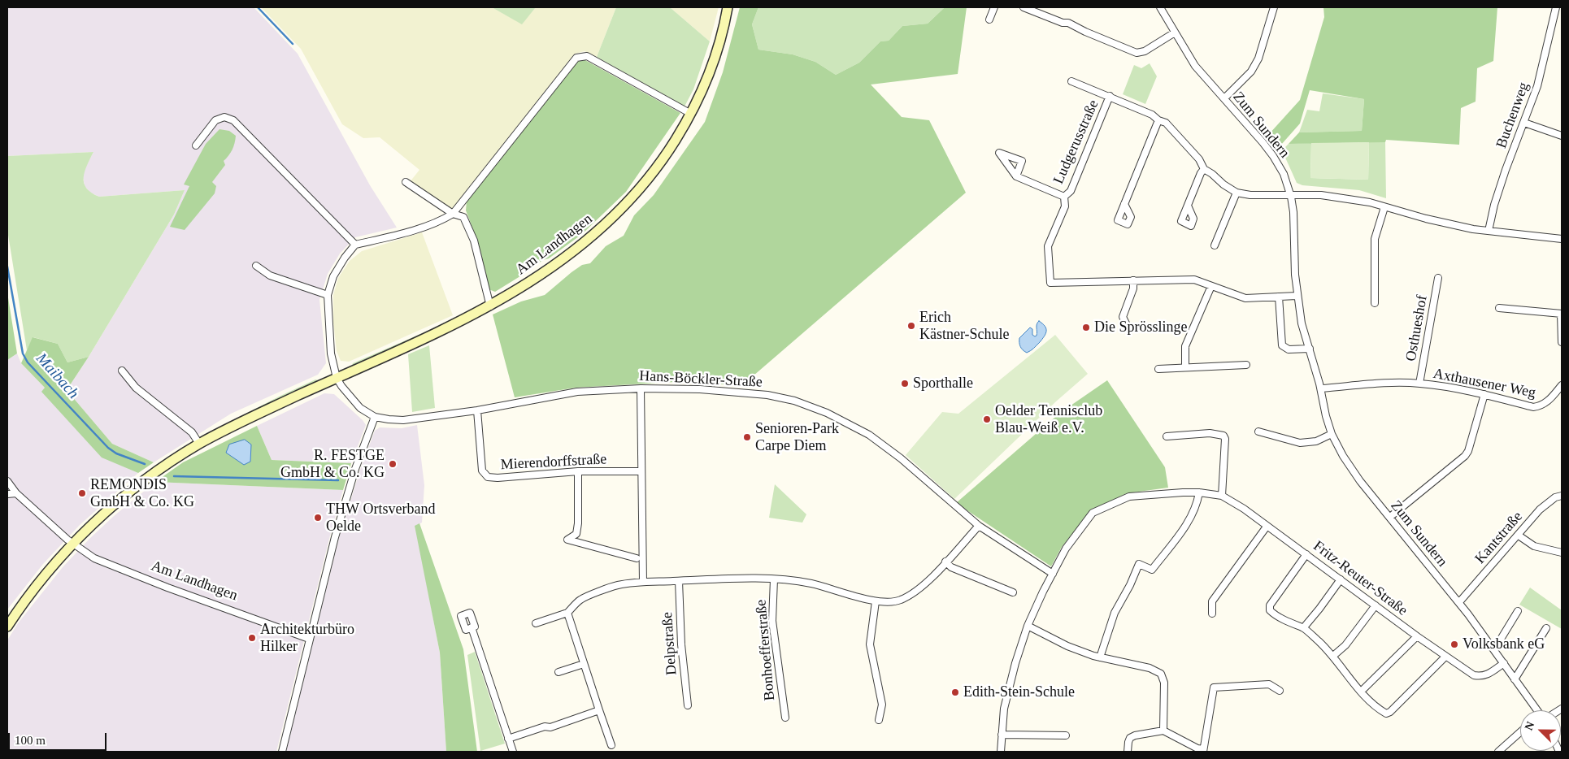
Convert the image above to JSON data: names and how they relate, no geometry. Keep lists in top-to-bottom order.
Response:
{
  "streets": {
    "street": [
      "Buchenweg",
      "Zum Sundern",
      "Ludgerusstraße",
      "Am Landhagen",
      "Osthueshof",
      "Hans-Böckler-Straße",
      "Axthausener Weg",
      "Mierendorffstraße",
      "Kantstraße",
      "Fritz-Reuter-Straße",
      "Delpstraße",
      "Bonhoefferstraße"
    ]
  },
  "crossings": [
    ["Zum Sundern", "Ludgerusstraße"],
    ["Zum Sundern", "Axthausener Weg"],
    ["Zum Sundern", "Kantstraße"],
    ["Zum Sundern", "Fritz-Reuter-Straße"],
    ["Am Landhagen", "Hans-Böckler-Straße"],
    ["Osthueshof", "Axthausener Weg"],
    ["Hans-Böckler-Straße", "Mierendorffstraße"],
    ["Hans-Böckler-Straße", "Fritz-Reuter-Straße"]
  ],
  "water": ["Maibach"],
  "places": [
    "Erich Kästner-Schule",
    "Die Sprösslinge",
    "Sporthalle",
    "Oelder Tennisclub Blau-Weiß e.V.",
    "Senioren-Park Carpe Diem",
    "R. FESTGE GmbH & Co. KG",
    "REMONDIS GmbH & Co. KG",
    "THW Ortsverband Oelde",
    "Architekturbüro Hilker",
    "Volksbank eG",
    "Edith-Stein-Schule"
  ],
  "scale_bar": "100 m",
  "north": "top left"
}
